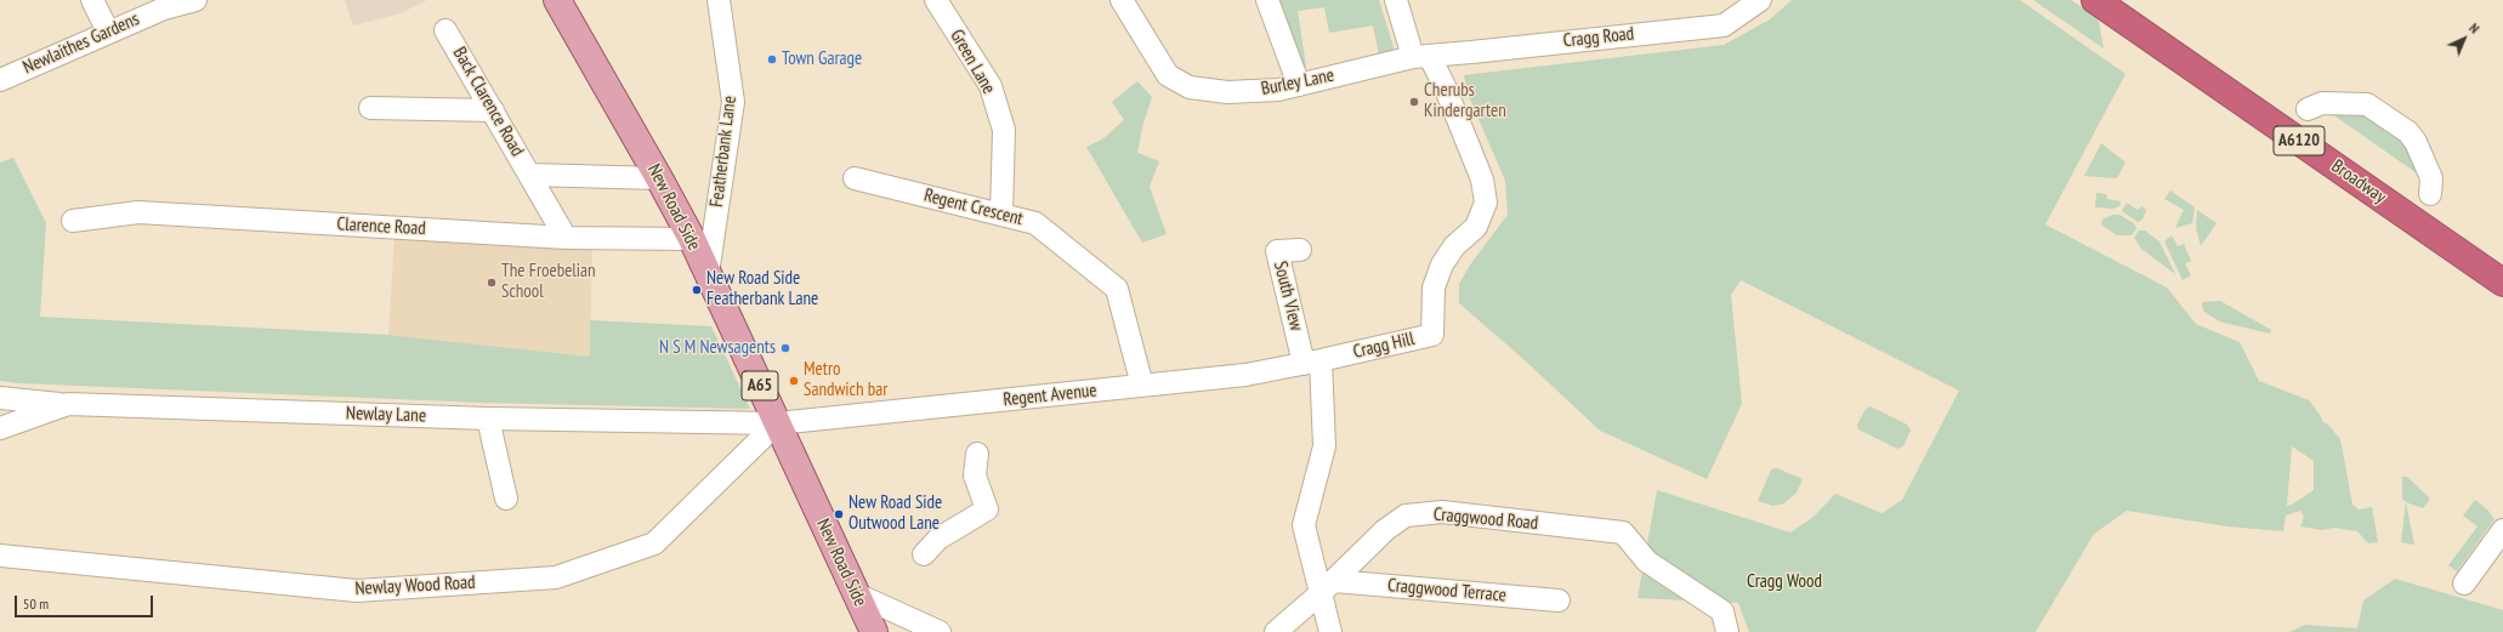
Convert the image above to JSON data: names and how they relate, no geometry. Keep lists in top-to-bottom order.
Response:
{
  "streets": {
    "highway": ["A6120", "Broadway"],
    "main road": ["New Road Side", "A65"],
    "street": [
      "Cragg Road",
      "Newlaithes Gardens",
      "Green Lane",
      "Burley Lane",
      "Back Clarence Road",
      "Featherbank Lane",
      "Regent Crescent",
      "Clarence Road",
      "South View",
      "Cragg Hill",
      "Regent Avenue",
      "Newlay Lane",
      "Craggwood Road",
      "Newlay Wood Road",
      "Craggwood Terrace"
    ]
  },
  "crossings": [
    ["Cragg Road", "Burley Lane"],
    ["Cragg Road", "Cragg Hill"],
    ["Green Lane", "Regent Crescent"],
    ["Burley Lane", "Cragg Hill"],
    ["Back Clarence Road", "New Road Side"],
    ["Back Clarence Road", "Clarence Road"],
    ["Featherbank Lane", "New Road Side"],
    ["New Road Side", "Clarence Road"],
    ["New Road Side", "Regent Avenue"],
    ["New Road Side", "Newlay Lane"],
    ["New Road Side", "Newlay Wood Road"],
    ["Regent Crescent", "Regent Avenue"],
    ["South View", "Cragg Hill"],
    ["South View", "Regent Avenue"],
    ["Cragg Hill", "Regent Avenue"],
    ["Regent Avenue", "Newlay Lane"],
    ["Regent Avenue", "Newlay Wood Road"],
    ["Newlay Lane", "Newlay Wood Road"],
    ["Craggwood Road", "Craggwood Terrace"]
  ],
  "parks": ["Cragg Wood"],
  "places": [
    "Town Garage",
    "Cherubs Kindergarten",
    "The Froebelian School",
    "New Road Side Featherbank Lane",
    "N S M Newsagents",
    "Metro Sandwich bar",
    "New Road Side Outwood Lane"
  ],
  "scale_bar": "50 m",
  "north": "top right"
}
